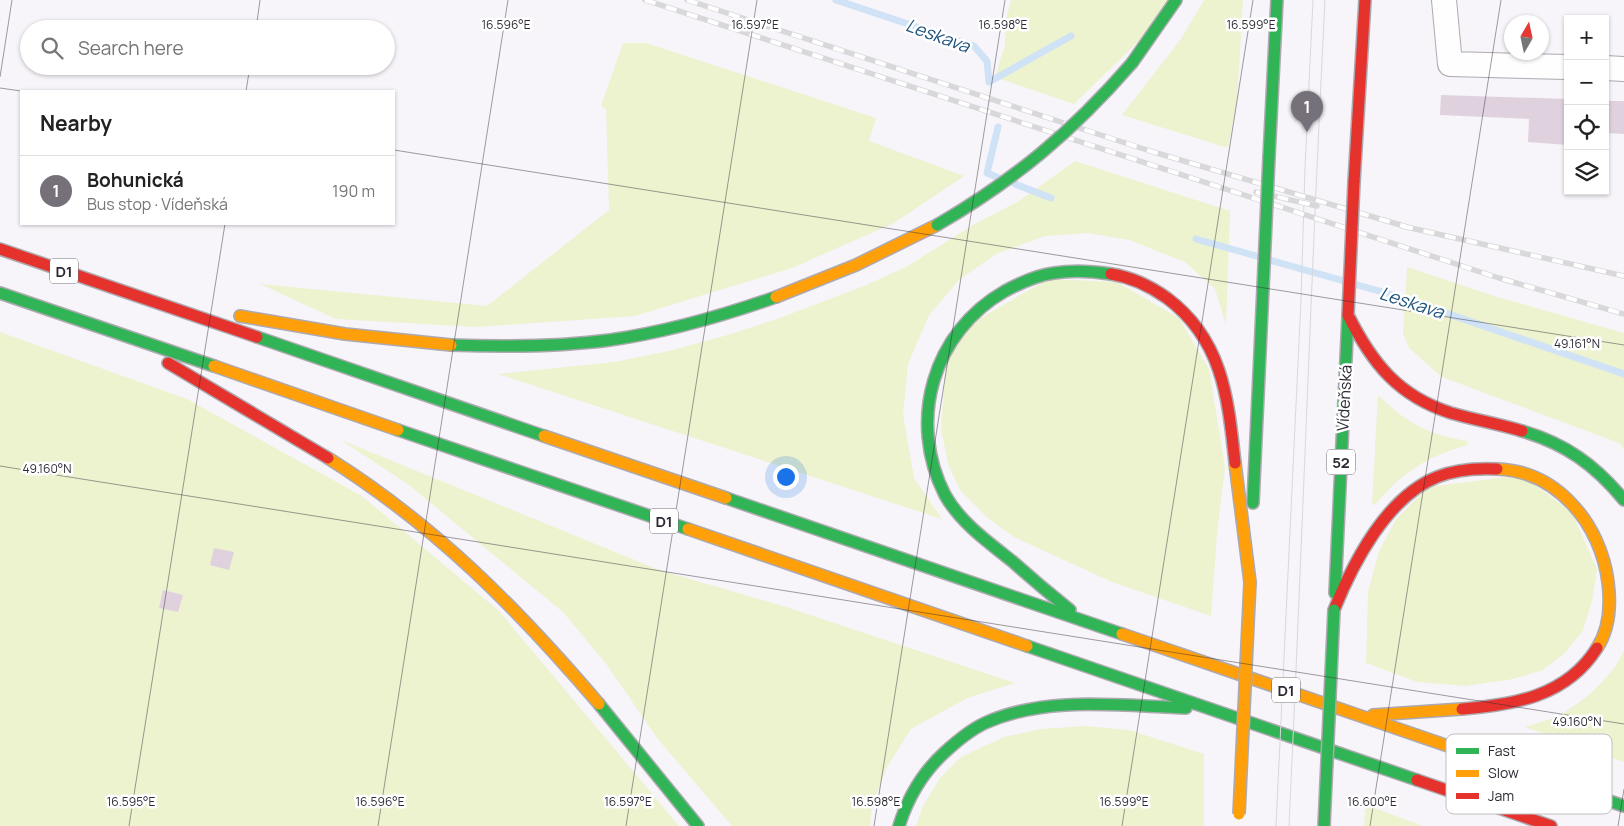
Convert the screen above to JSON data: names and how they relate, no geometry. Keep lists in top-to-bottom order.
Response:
{
  "streets": {
    "highway": ["D1", "Vídeňská", "52"]
  },
  "water": ["Leskava"],
  "legend": ["Fast", "Slow", "Jam"],
  "north": "top",
  "page": {
    "map_buttons": ["+", "−"],
    "search": "Search here",
    "heading": "Nearby",
    "pins": "1",
    "list": [
      {
        "mark": "1",
        "name": "Bohunická",
        "note": "Bus stop · Vídeňská",
        "value": "190 m"
      }
    ]
  },
  "coordinates": [
    "16.596°E",
    "16.597°E",
    "16.598°E",
    "16.599°E",
    "49.161°N",
    "49.160°N",
    "16.595°E",
    "16.600°E"
  ]
}
